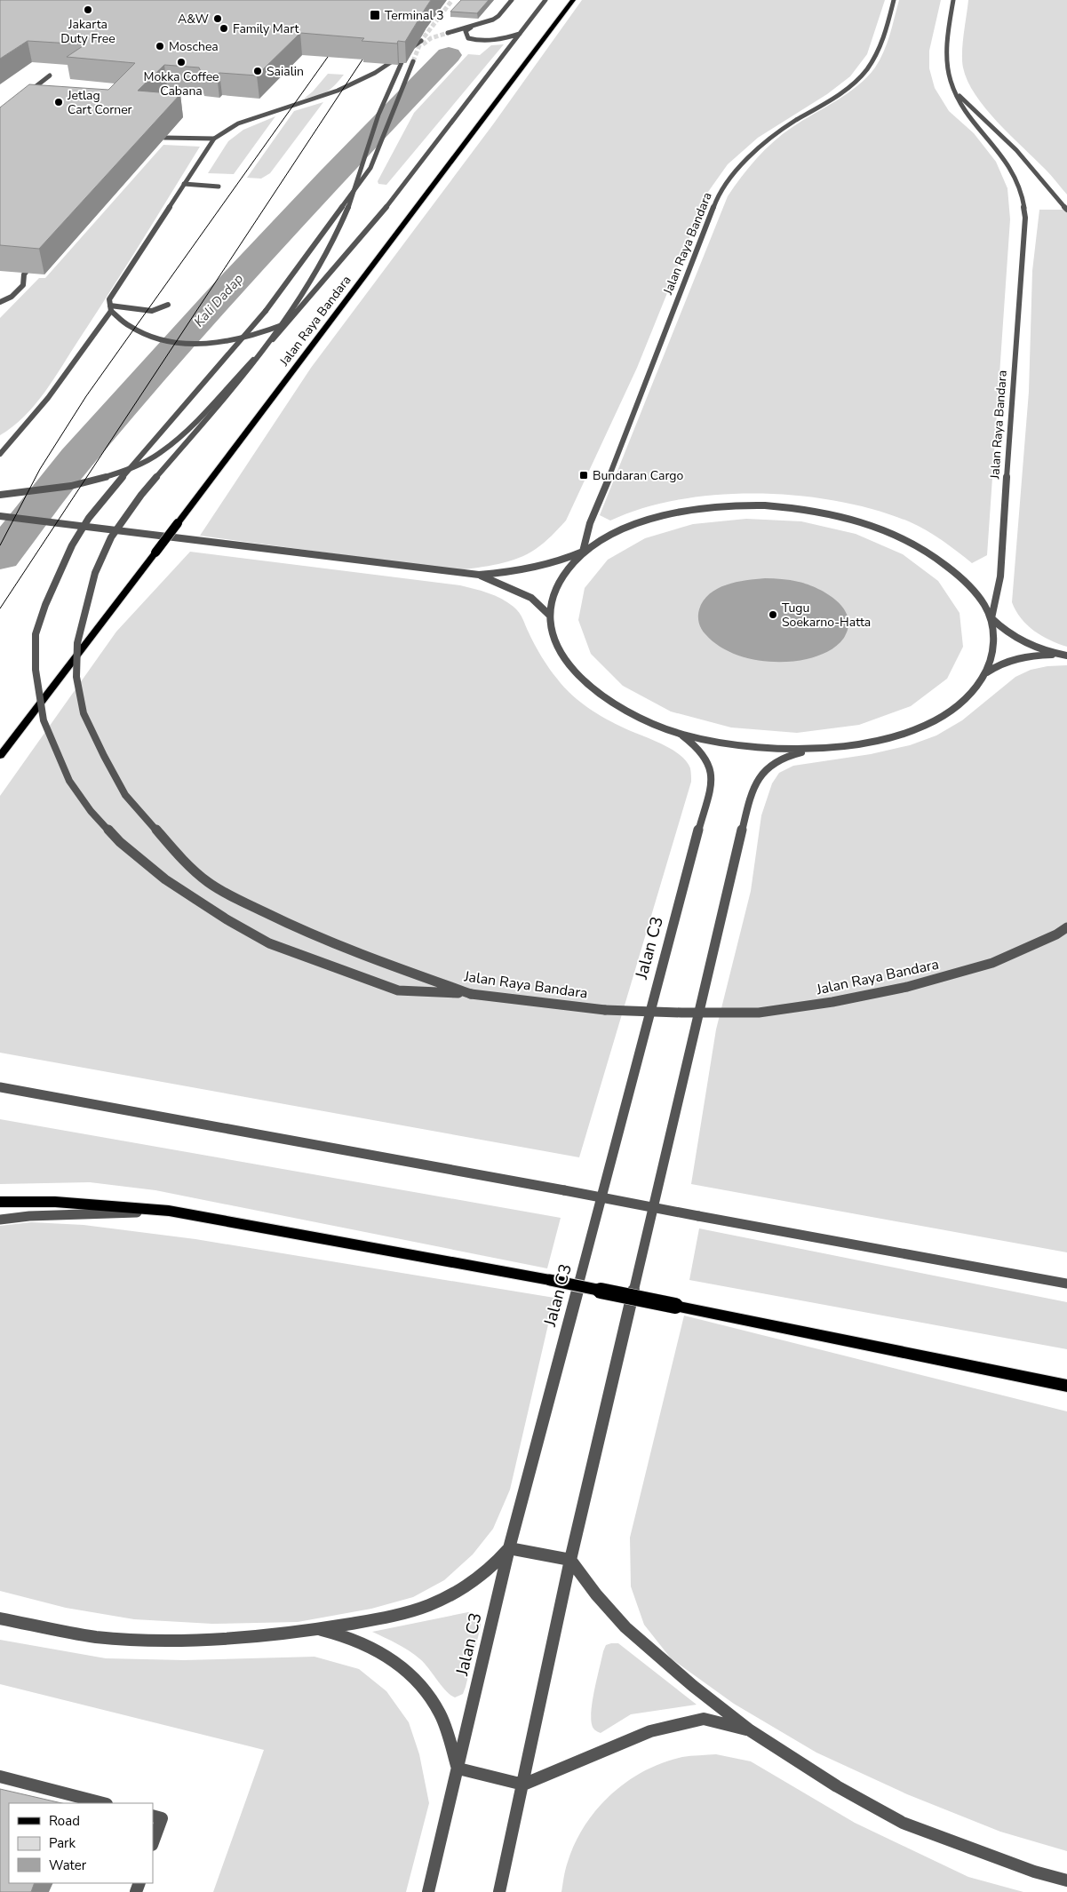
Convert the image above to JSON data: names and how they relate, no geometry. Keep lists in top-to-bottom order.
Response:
{
  "streets": {
    "main road": ["Jalan Raya Bandara"],
    "street": ["Jalan C3"]
  },
  "water": ["Kali Dadap"],
  "places": {
    "other": [
      "Jakarta Duty Free",
      "A&W",
      "Family Mart",
      "Moschea",
      "Mokka Coffee Cabana",
      "Saialin",
      "Jetlag Cart Corner",
      "Tugu Soekarno-Hatta"
    ],
    "transit": ["Terminal 3", "Bundaran Cargo"]
  },
  "legend": ["Road", "Park", "Water"]
}
